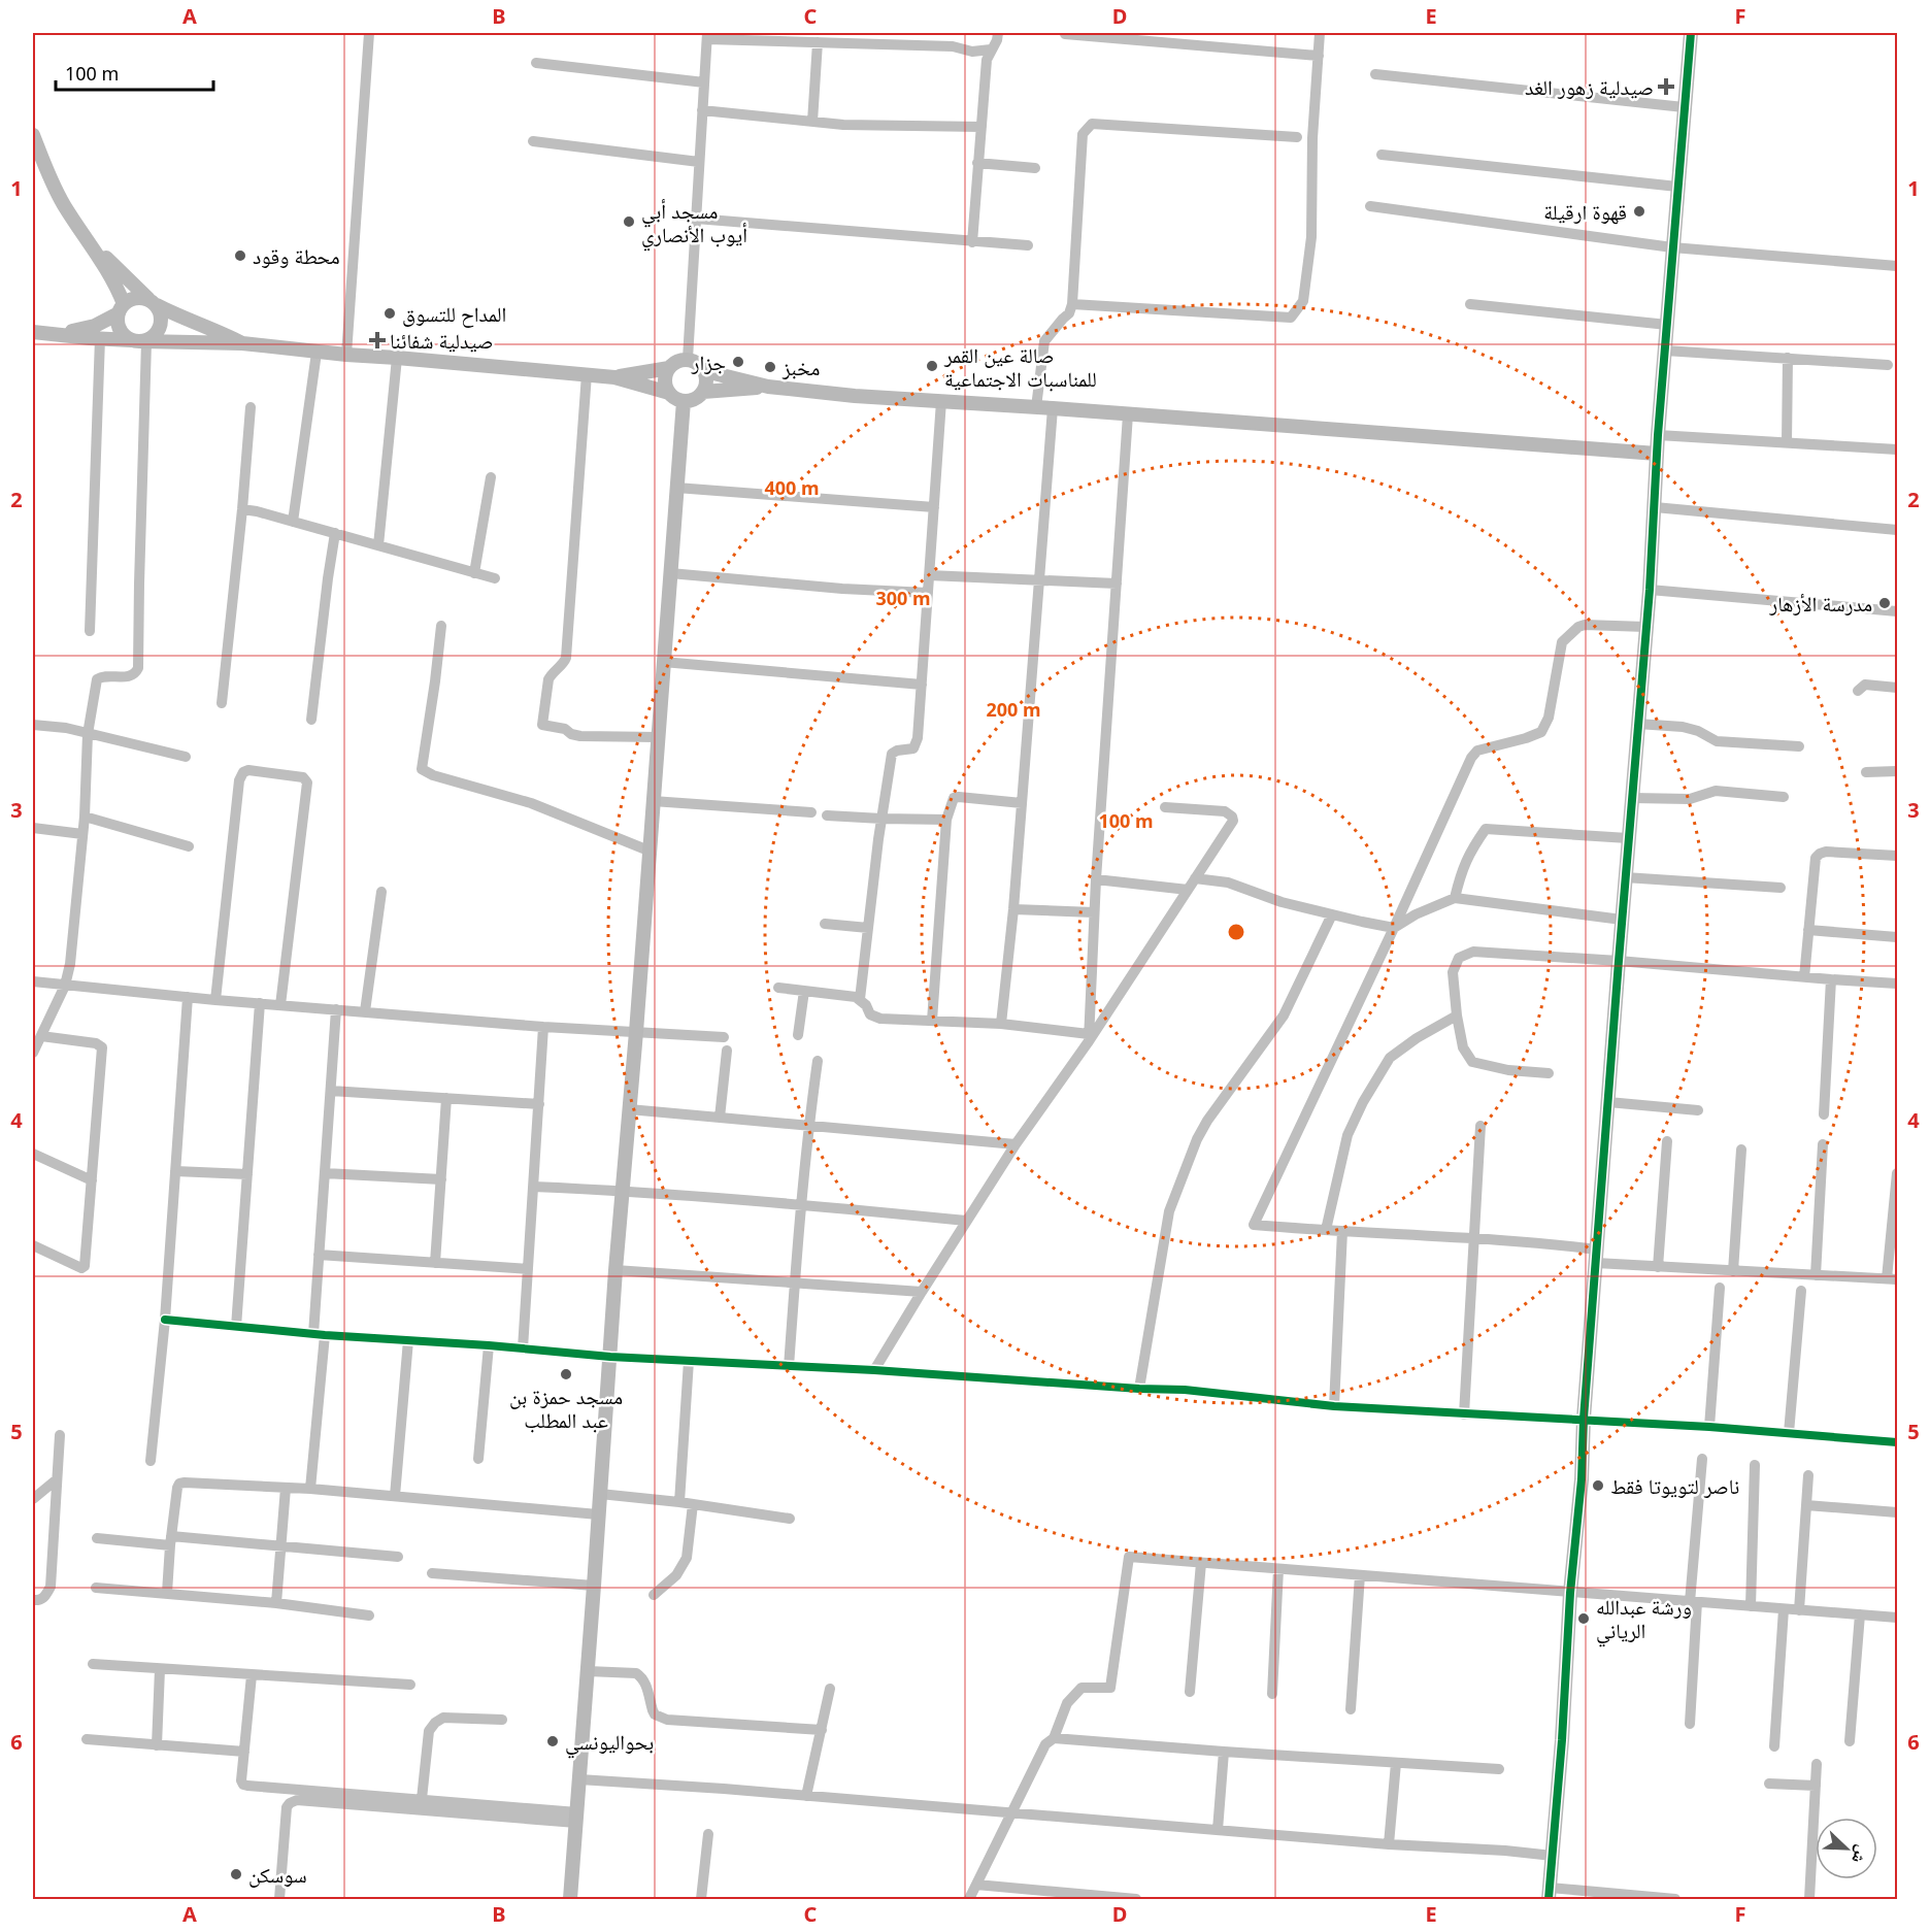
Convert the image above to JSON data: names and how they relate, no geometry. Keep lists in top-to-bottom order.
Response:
{
  "places": {
    "health": ["صيدلية زهور الغد", "صيدلية شفائنا"],
    "other": [
      "قهوة ارقيلة",
      "مسجد أبي أيوب الأنصاري",
      "محطة وقود",
      "المداح للتسوق",
      "جزار",
      "صالة عين القمر للمناسبات الاجتماعية",
      "مخبز",
      "مدرسة الأزهار",
      "مسجد حمزة بن عبد المطلب",
      "ناصر لتويوتا فقط",
      "ورشة عبدالله الرياني",
      "بحواليونسي",
      "سوسكن"
    ]
  },
  "scale_bar": "100 m",
  "north": "bottom right",
  "grid": {
    "columns": [
      "A",
      "B",
      "C",
      "D",
      "E",
      "F"
    ],
    "rows": [
      "1",
      "2",
      "3",
      "4",
      "5",
      "6"
    ]
  },
  "rings": [
    "400 m",
    "300 m",
    "200 m",
    "100 m"
  ]
}
